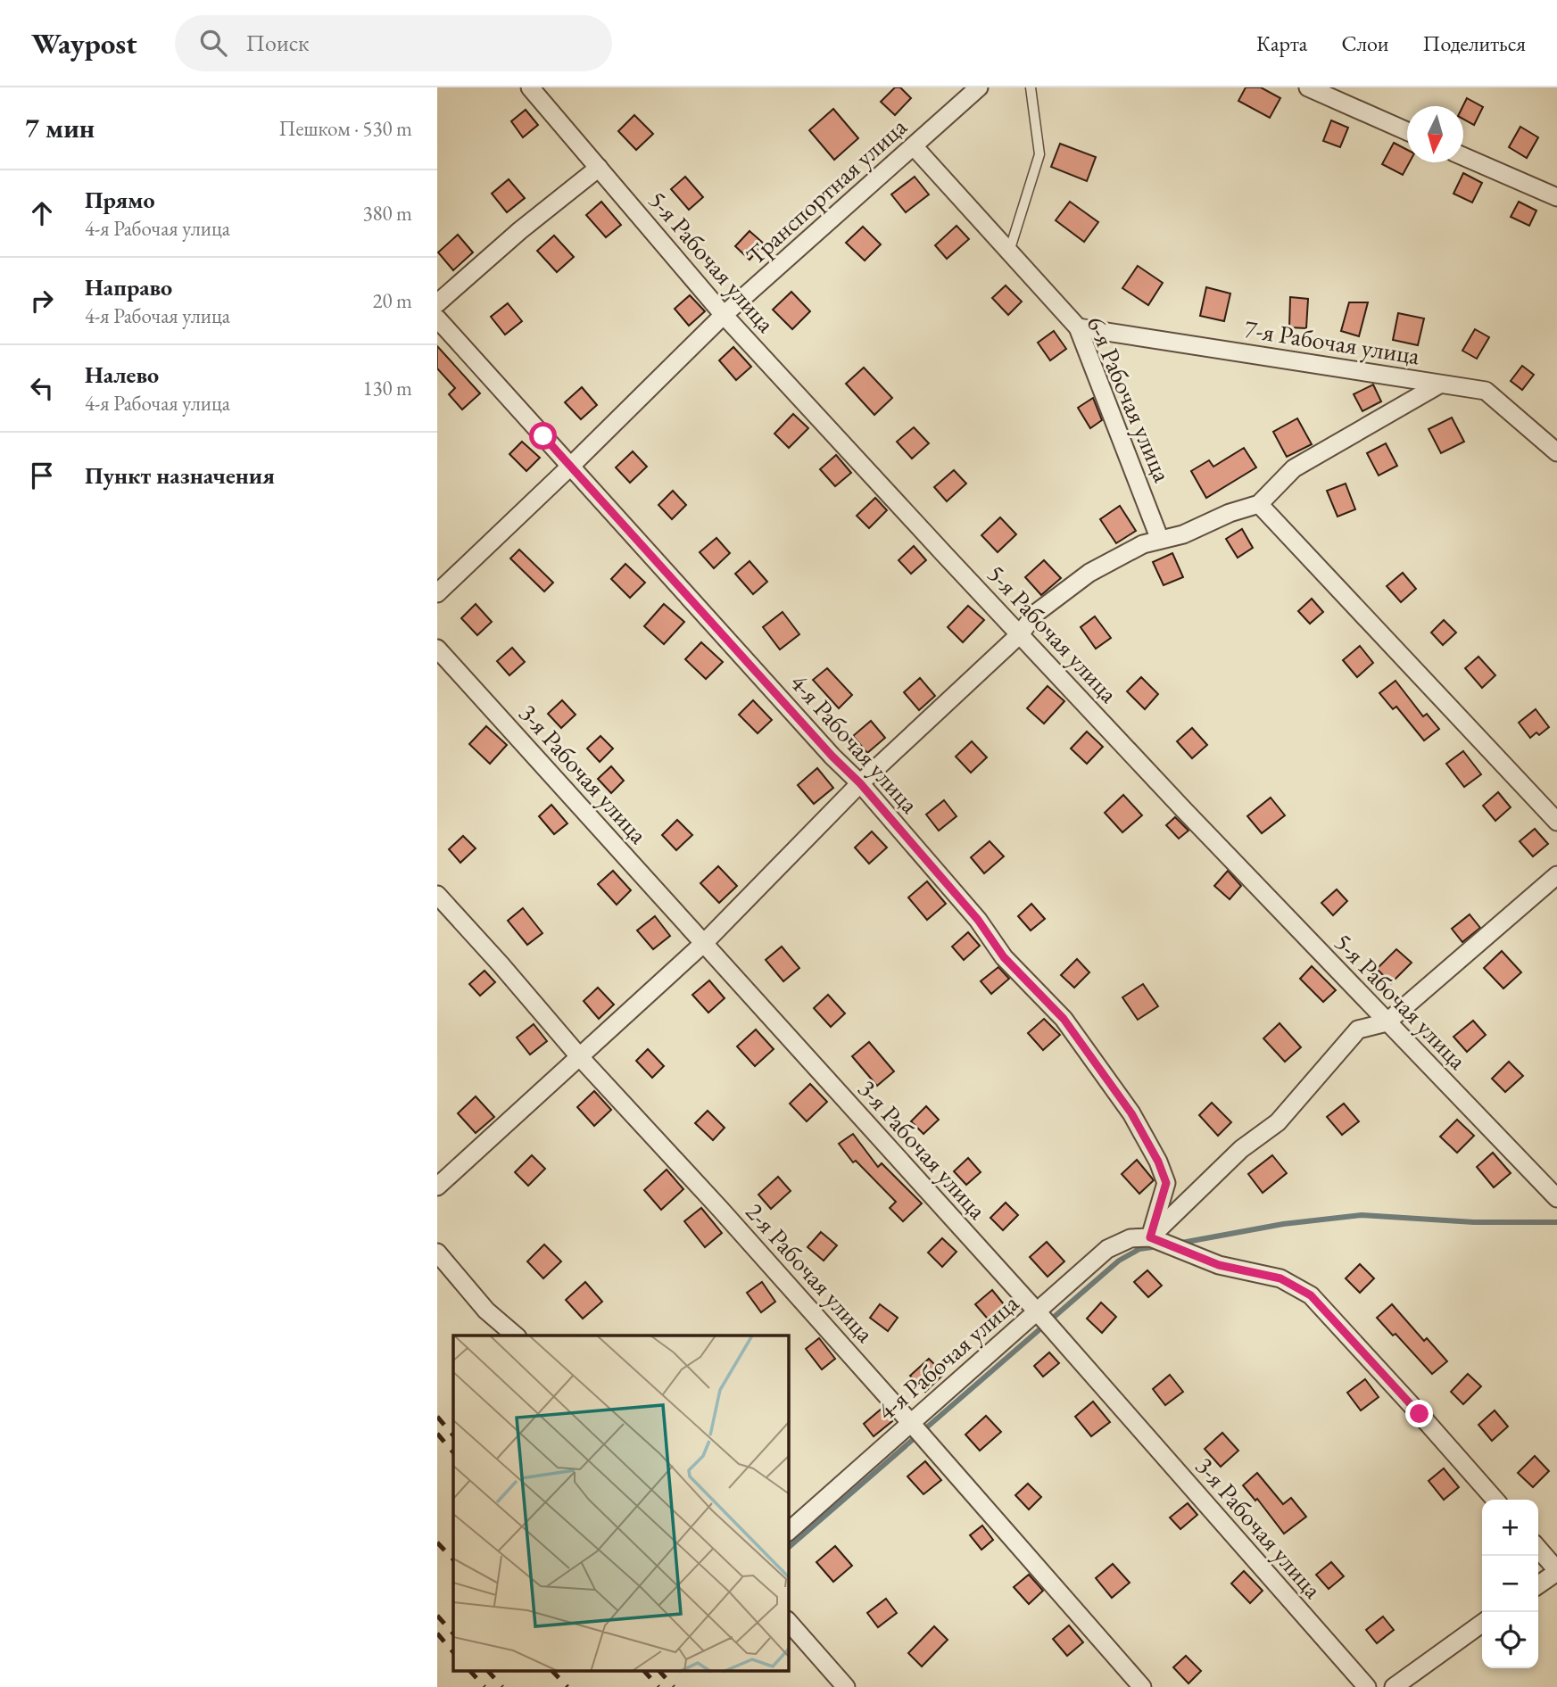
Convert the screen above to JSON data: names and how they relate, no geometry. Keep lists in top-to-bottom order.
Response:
{
  "streets": {
    "street": [
      "Транспортная улица",
      "5-я Рабочая улица",
      "7-я Рабочая улица",
      "6-я Рабочая улица",
      "4-я Рабочая улица",
      "3-я Рабочая улица",
      "2-я Рабочая улица"
    ]
  },
  "crossings": [
    ["Транспортная улица", "5-я Рабочая улица"],
    ["Транспортная улица", "6-я Рабочая улица"],
    ["Транспортная улица", "4-я Рабочая улица"],
    ["7-я Рабочая улица", "6-я Рабочая улица"],
    ["4-я Рабочая улица", "3-я Рабочая улица"],
    ["4-я Рабочая улица", "2-я Рабочая улица"]
  ],
  "north": "bottom",
  "page": {
    "header": "Waypost",
    "search": "Поиск",
    "nav": ["Карта", "Слои", "Поделиться"],
    "heading": ["7 мин", "Пешком · 530 m"],
    "list": [
      ["Прямо", "4-я Рабочая улица", "380 m"],
      ["Направо", "4-я Рабочая улица", "20 m"],
      ["Налево", "4-я Рабочая улица", "130 m"],
      "Пункт назначения"
    ],
    "map_buttons": ["+", "−"]
  }
}
